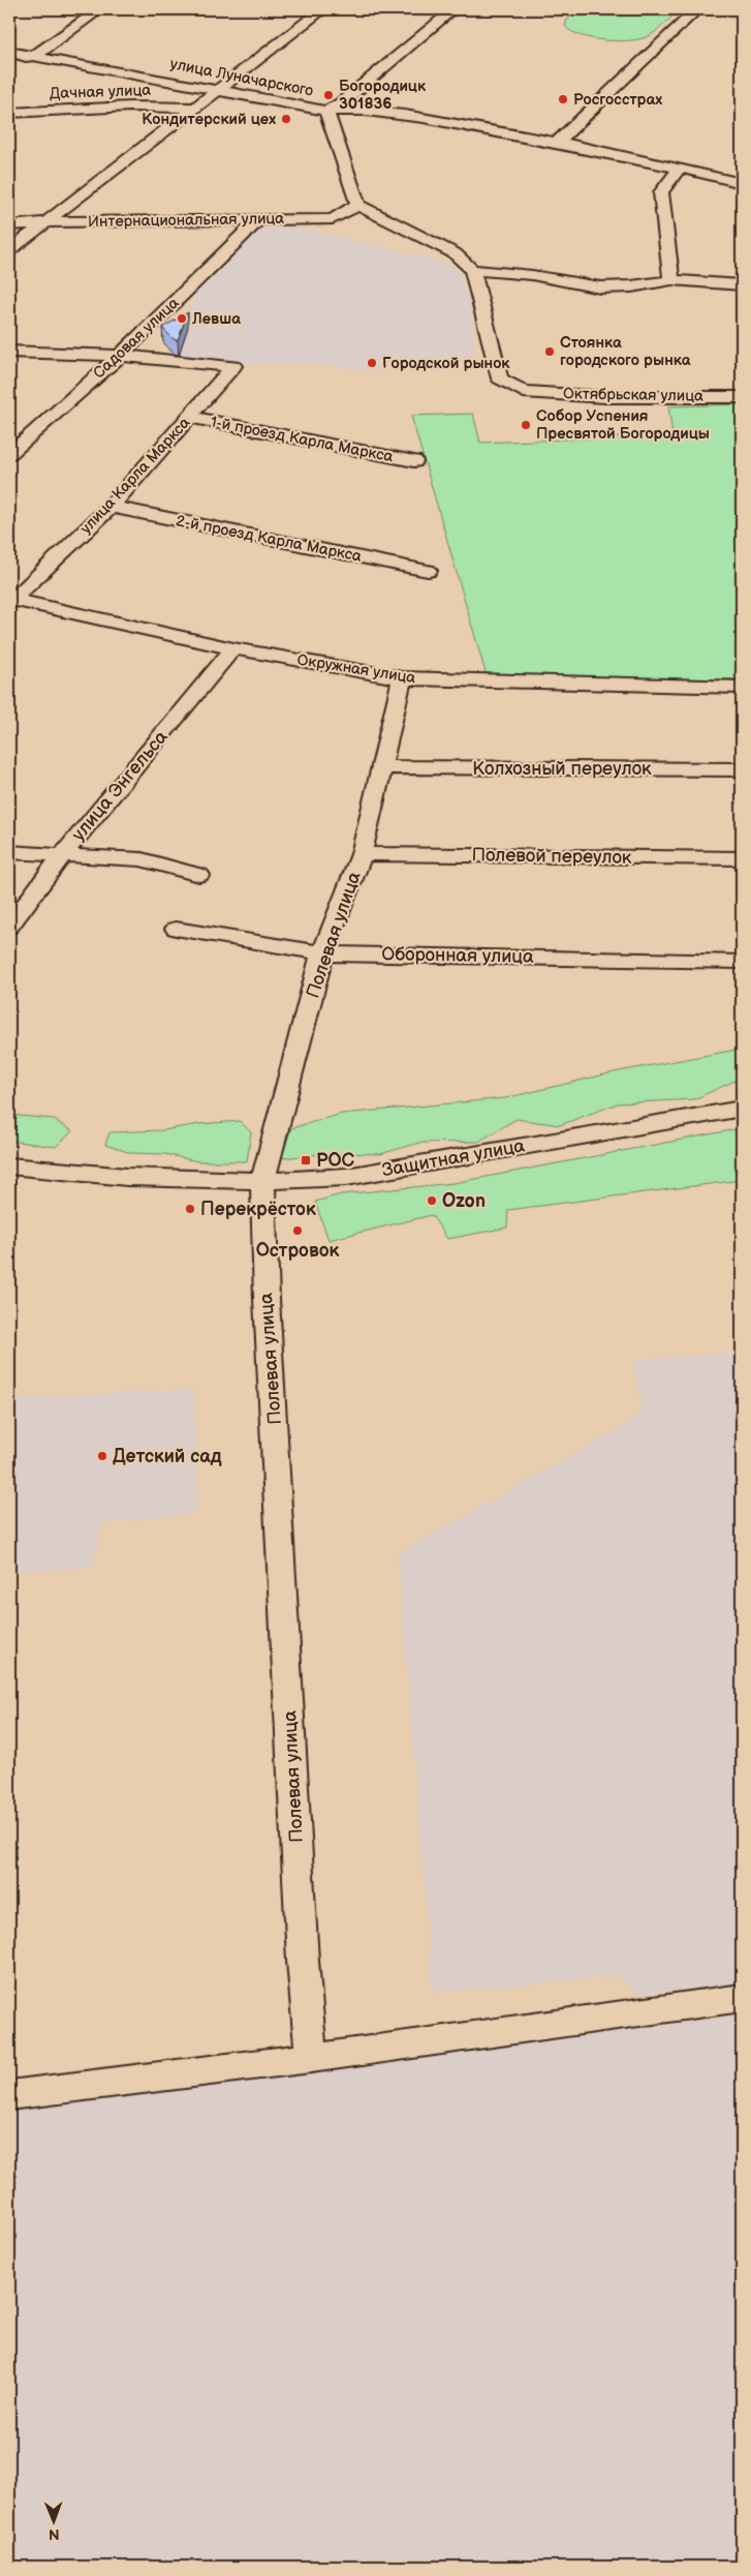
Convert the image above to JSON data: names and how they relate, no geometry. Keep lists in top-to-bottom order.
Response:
{
  "streets": {
    "street": [
      "улица Луначарского",
      "Дачная улица",
      "Интернациональная улица",
      "Садовая улица",
      "Октябрьская улица",
      "1-й проезд Карла Маркса",
      "улица Карла Маркса",
      "2-й проезд Карла Маркса",
      "Окружная улица",
      "Колхозный переулок",
      "улица Энгельса",
      "Полевой переулок",
      "Полевая улица",
      "Оборонная улица",
      "Защитная улица"
    ]
  },
  "crossings": [
    ["Интернациональная улица", "Садовая улица"],
    ["Садовая улица", "улица Карла Маркса"],
    ["1-й проезд Карла Маркса", "улица Карла Маркса"],
    ["улица Карла Маркса", "2-й проезд Карла Маркса"],
    ["улица Карла Маркса", "Окружная улица"],
    ["Окружная улица", "улица Энгельса"],
    ["Окружная улица", "Полевая улица"],
    ["Колхозный переулок", "Полевая улица"],
    ["Полевой переулок", "Полевая улица"],
    ["Полевая улица", "Оборонная улица"],
    ["Полевая улица", "Защитная улица"]
  ],
  "places": {
    "other": [
      "Богородицк 301836",
      "Росгосстрах",
      "Кондитерский цех",
      "Левша",
      "Cтоянка городского рынка",
      "Городской рынок",
      "Собор Успения Пресвятой Богородицы",
      "Ozon",
      "Перекрёсток",
      "Островок",
      "Детский сад"
    ],
    "transit": ["РОС"]
  },
  "north": "bottom"
}
